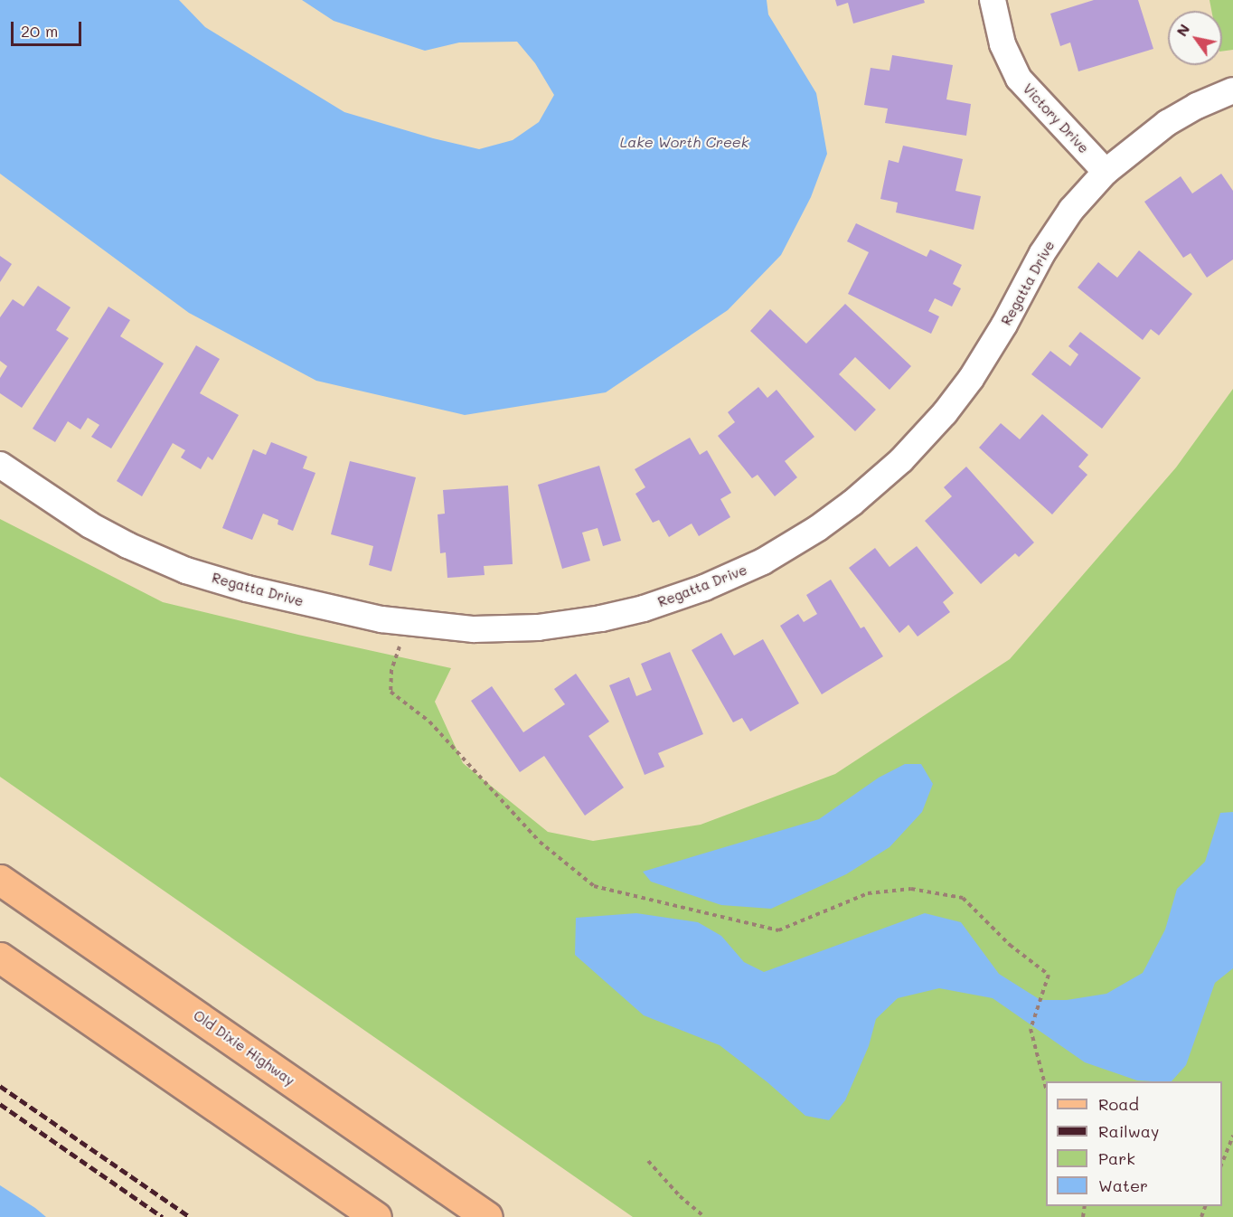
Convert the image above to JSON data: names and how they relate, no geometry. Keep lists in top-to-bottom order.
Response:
{
  "streets": {
    "main road": ["Old Dixie Highway"],
    "street": ["Victory Drive", "Regatta Drive"]
  },
  "crossings": [
    ["Victory Drive", "Regatta Drive"]
  ],
  "water": ["Lake Worth Creek"],
  "legend": [
    "Road",
    "Railway",
    "Park",
    "Water"
  ],
  "scale_bar": "20 m",
  "north": "top left"
}
